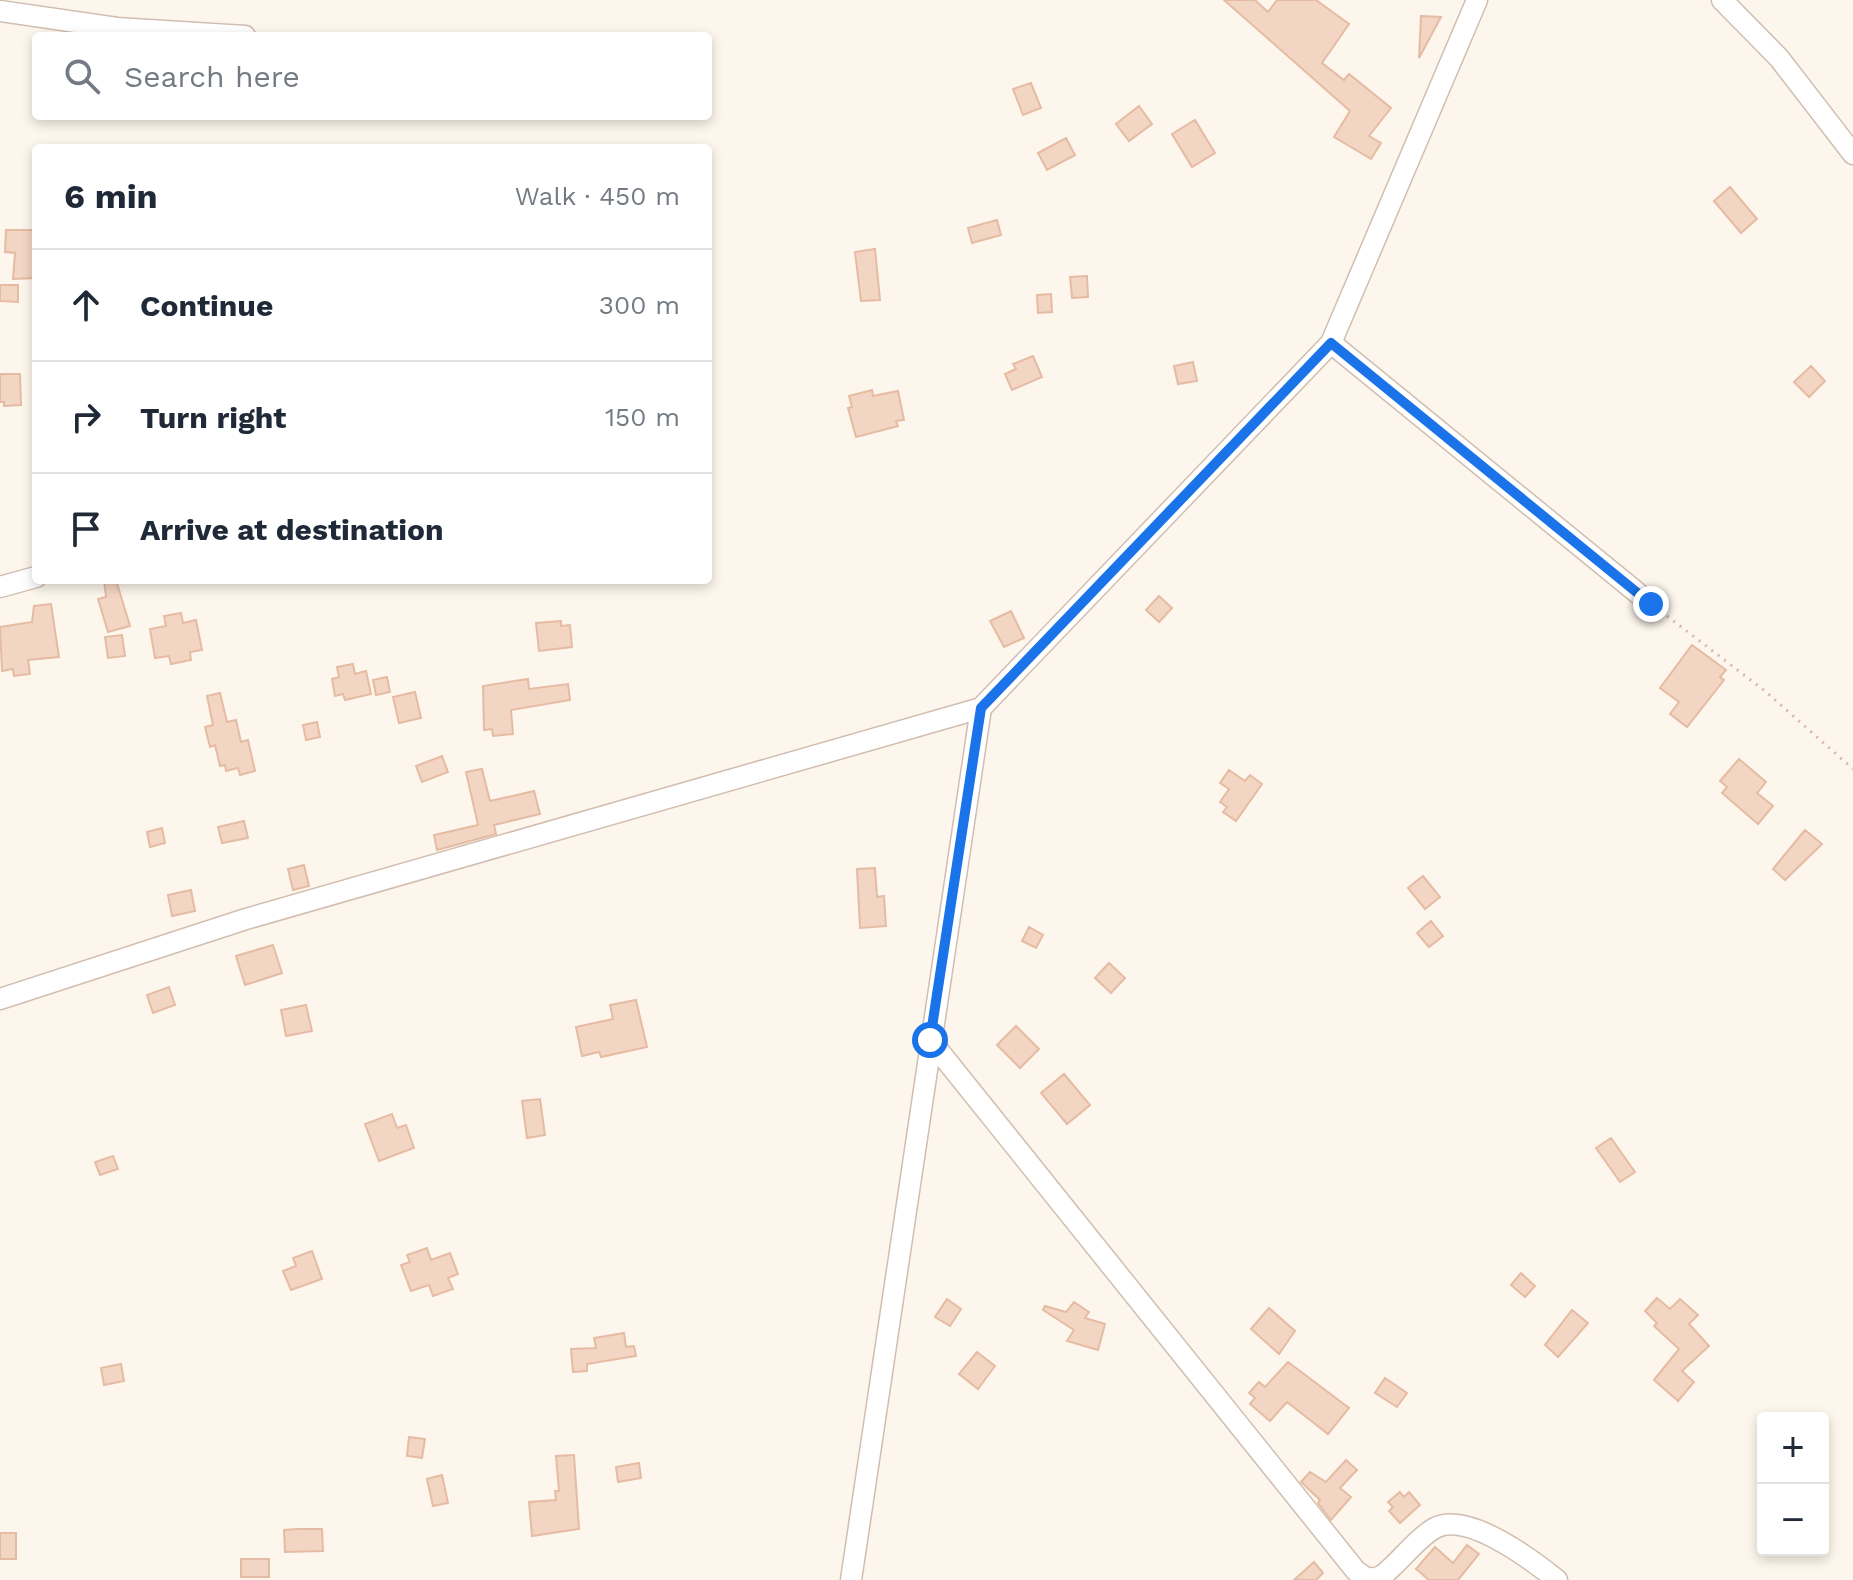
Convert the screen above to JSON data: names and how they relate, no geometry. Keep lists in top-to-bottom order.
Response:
{
  "page": {
    "search": "Search here",
    "heading": ["6 min", "Walk · 450 m"],
    "list": [
      ["Continue", "300 m"],
      ["Turn right", "150 m"],
      "Arrive at destination"
    ],
    "map_buttons": ["+", "−"]
  }
}
